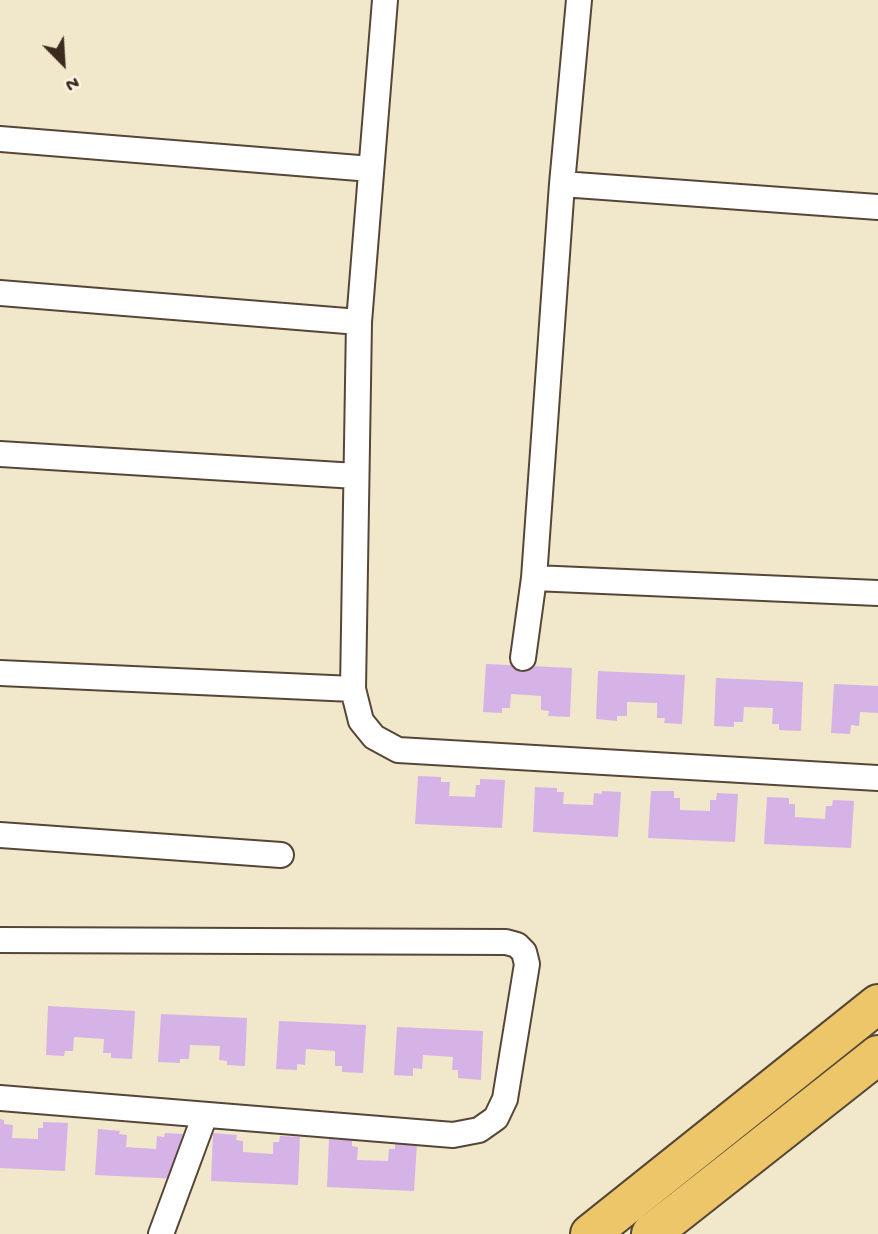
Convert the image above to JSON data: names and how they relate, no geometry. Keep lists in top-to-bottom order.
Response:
{
  "north": "bottom right"
}
